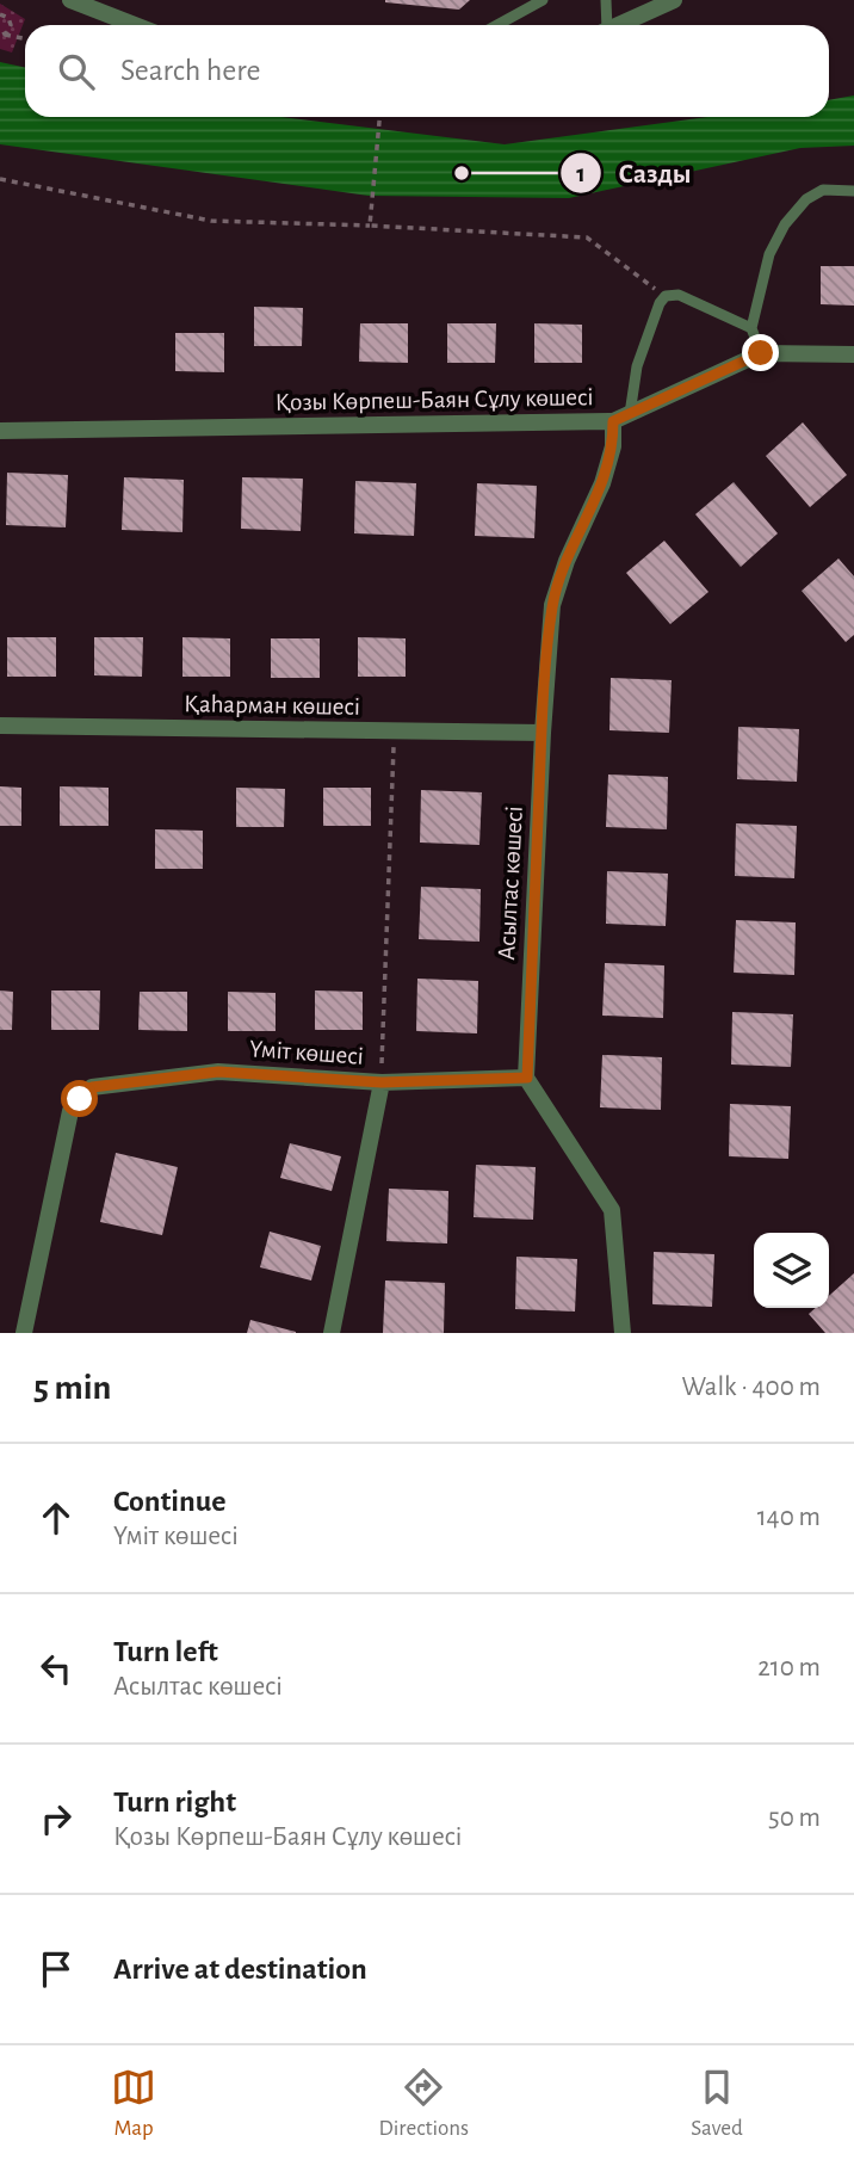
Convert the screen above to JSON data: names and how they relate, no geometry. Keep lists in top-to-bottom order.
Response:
{
  "streets": {
    "street": [
      "Қозы Көрпеш-Баян Сұлу көшесі",
      "Қаһарман көшесі",
      "Асылтас көшесі",
      "Үміт көшесі"
    ]
  },
  "crossings": [
    ["Қозы Көрпеш-Баян Сұлу көшесі", "Асылтас көшесі"],
    ["Қаһарман көшесі", "Асылтас көшесі"],
    ["Асылтас көшесі", "Үміт көшесі"]
  ],
  "places": ["Сазды"],
  "page": {
    "search": "Search here",
    "heading": ["5 min", "Walk · 400 m"],
    "list": [
      ["Continue", "Үміт көшесі", "140 m"],
      ["Turn left", "Асылтас көшесі", "210 m"],
      ["Turn right", "Қозы Көрпеш-Баян Сұлу көшесі", "50 m"],
      "Arrive at destination"
    ],
    "nav": ["Map", "Directions", "Saved"]
  }
}
